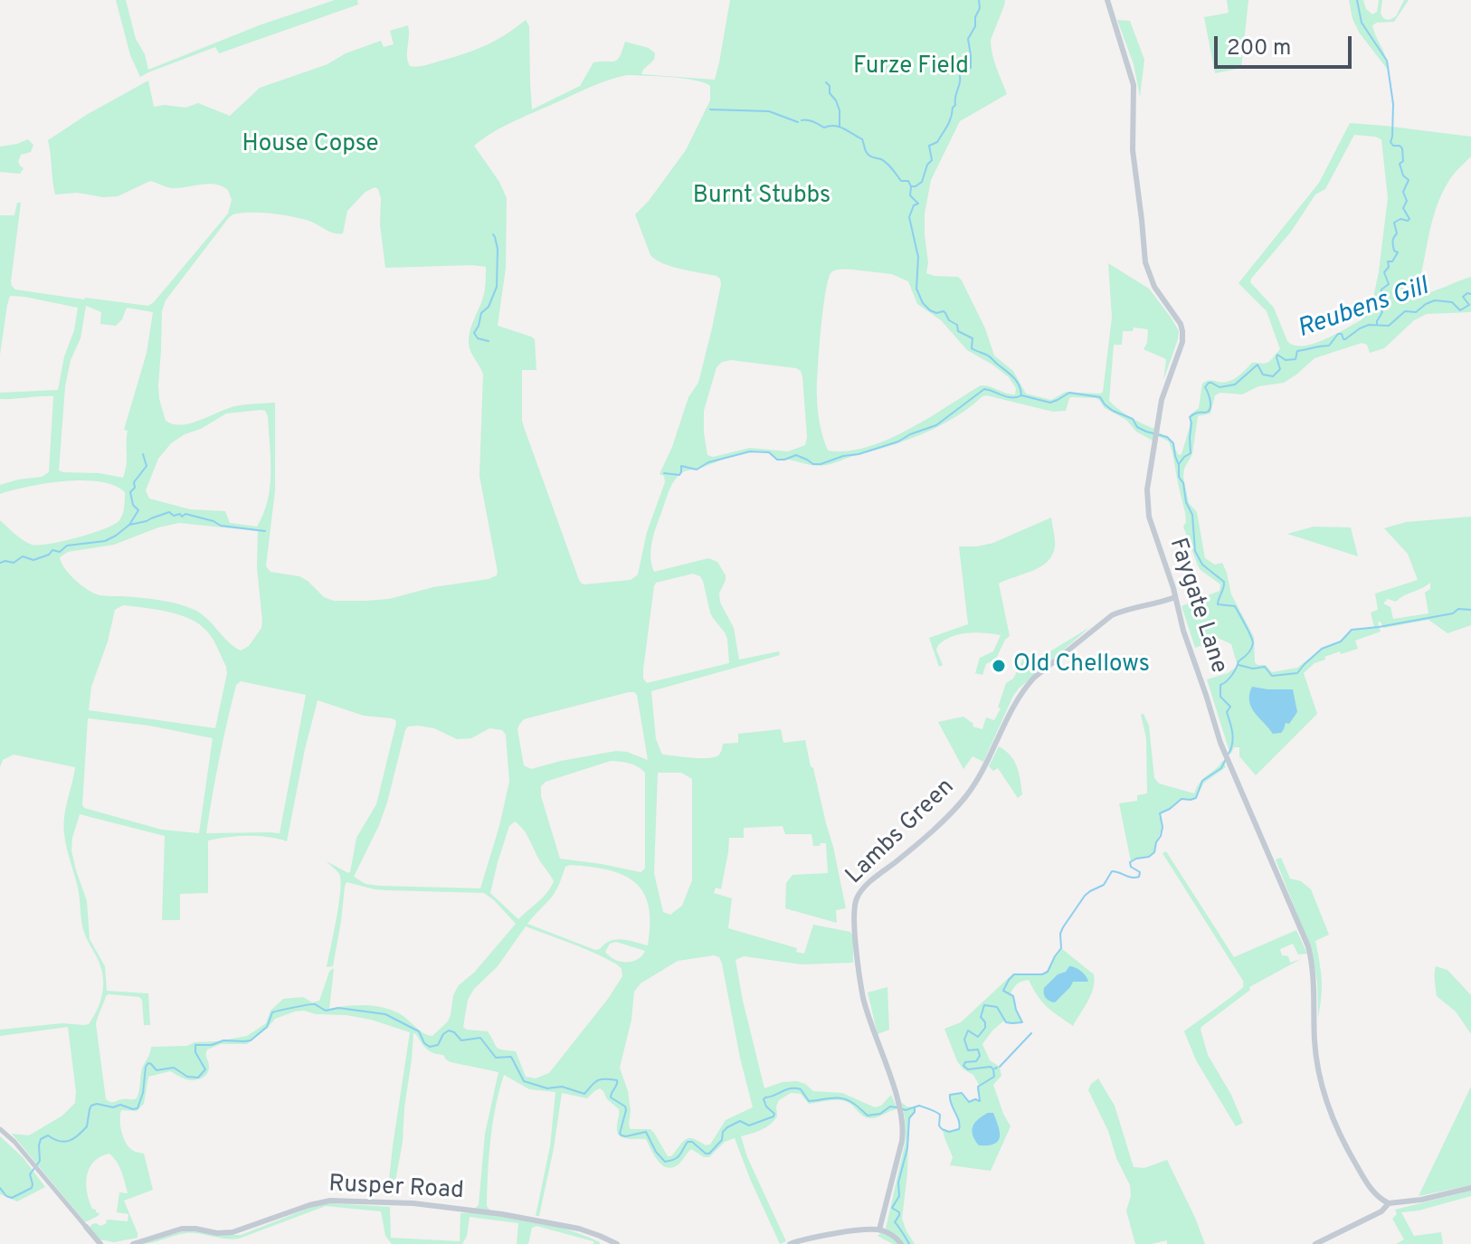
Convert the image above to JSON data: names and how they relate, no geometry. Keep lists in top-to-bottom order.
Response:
{
  "streets": {
    "street": ["Faygate Lane", "Lambs Green", "Rusper Road"]
  },
  "crossings": [
    ["Faygate Lane", "Lambs Green"]
  ],
  "water": ["Reubens Gill"],
  "parks": ["Furze Field", "House Copse", "Burnt Stubbs"],
  "places": ["Old Chellows"],
  "scale_bar": "200 m"
}
